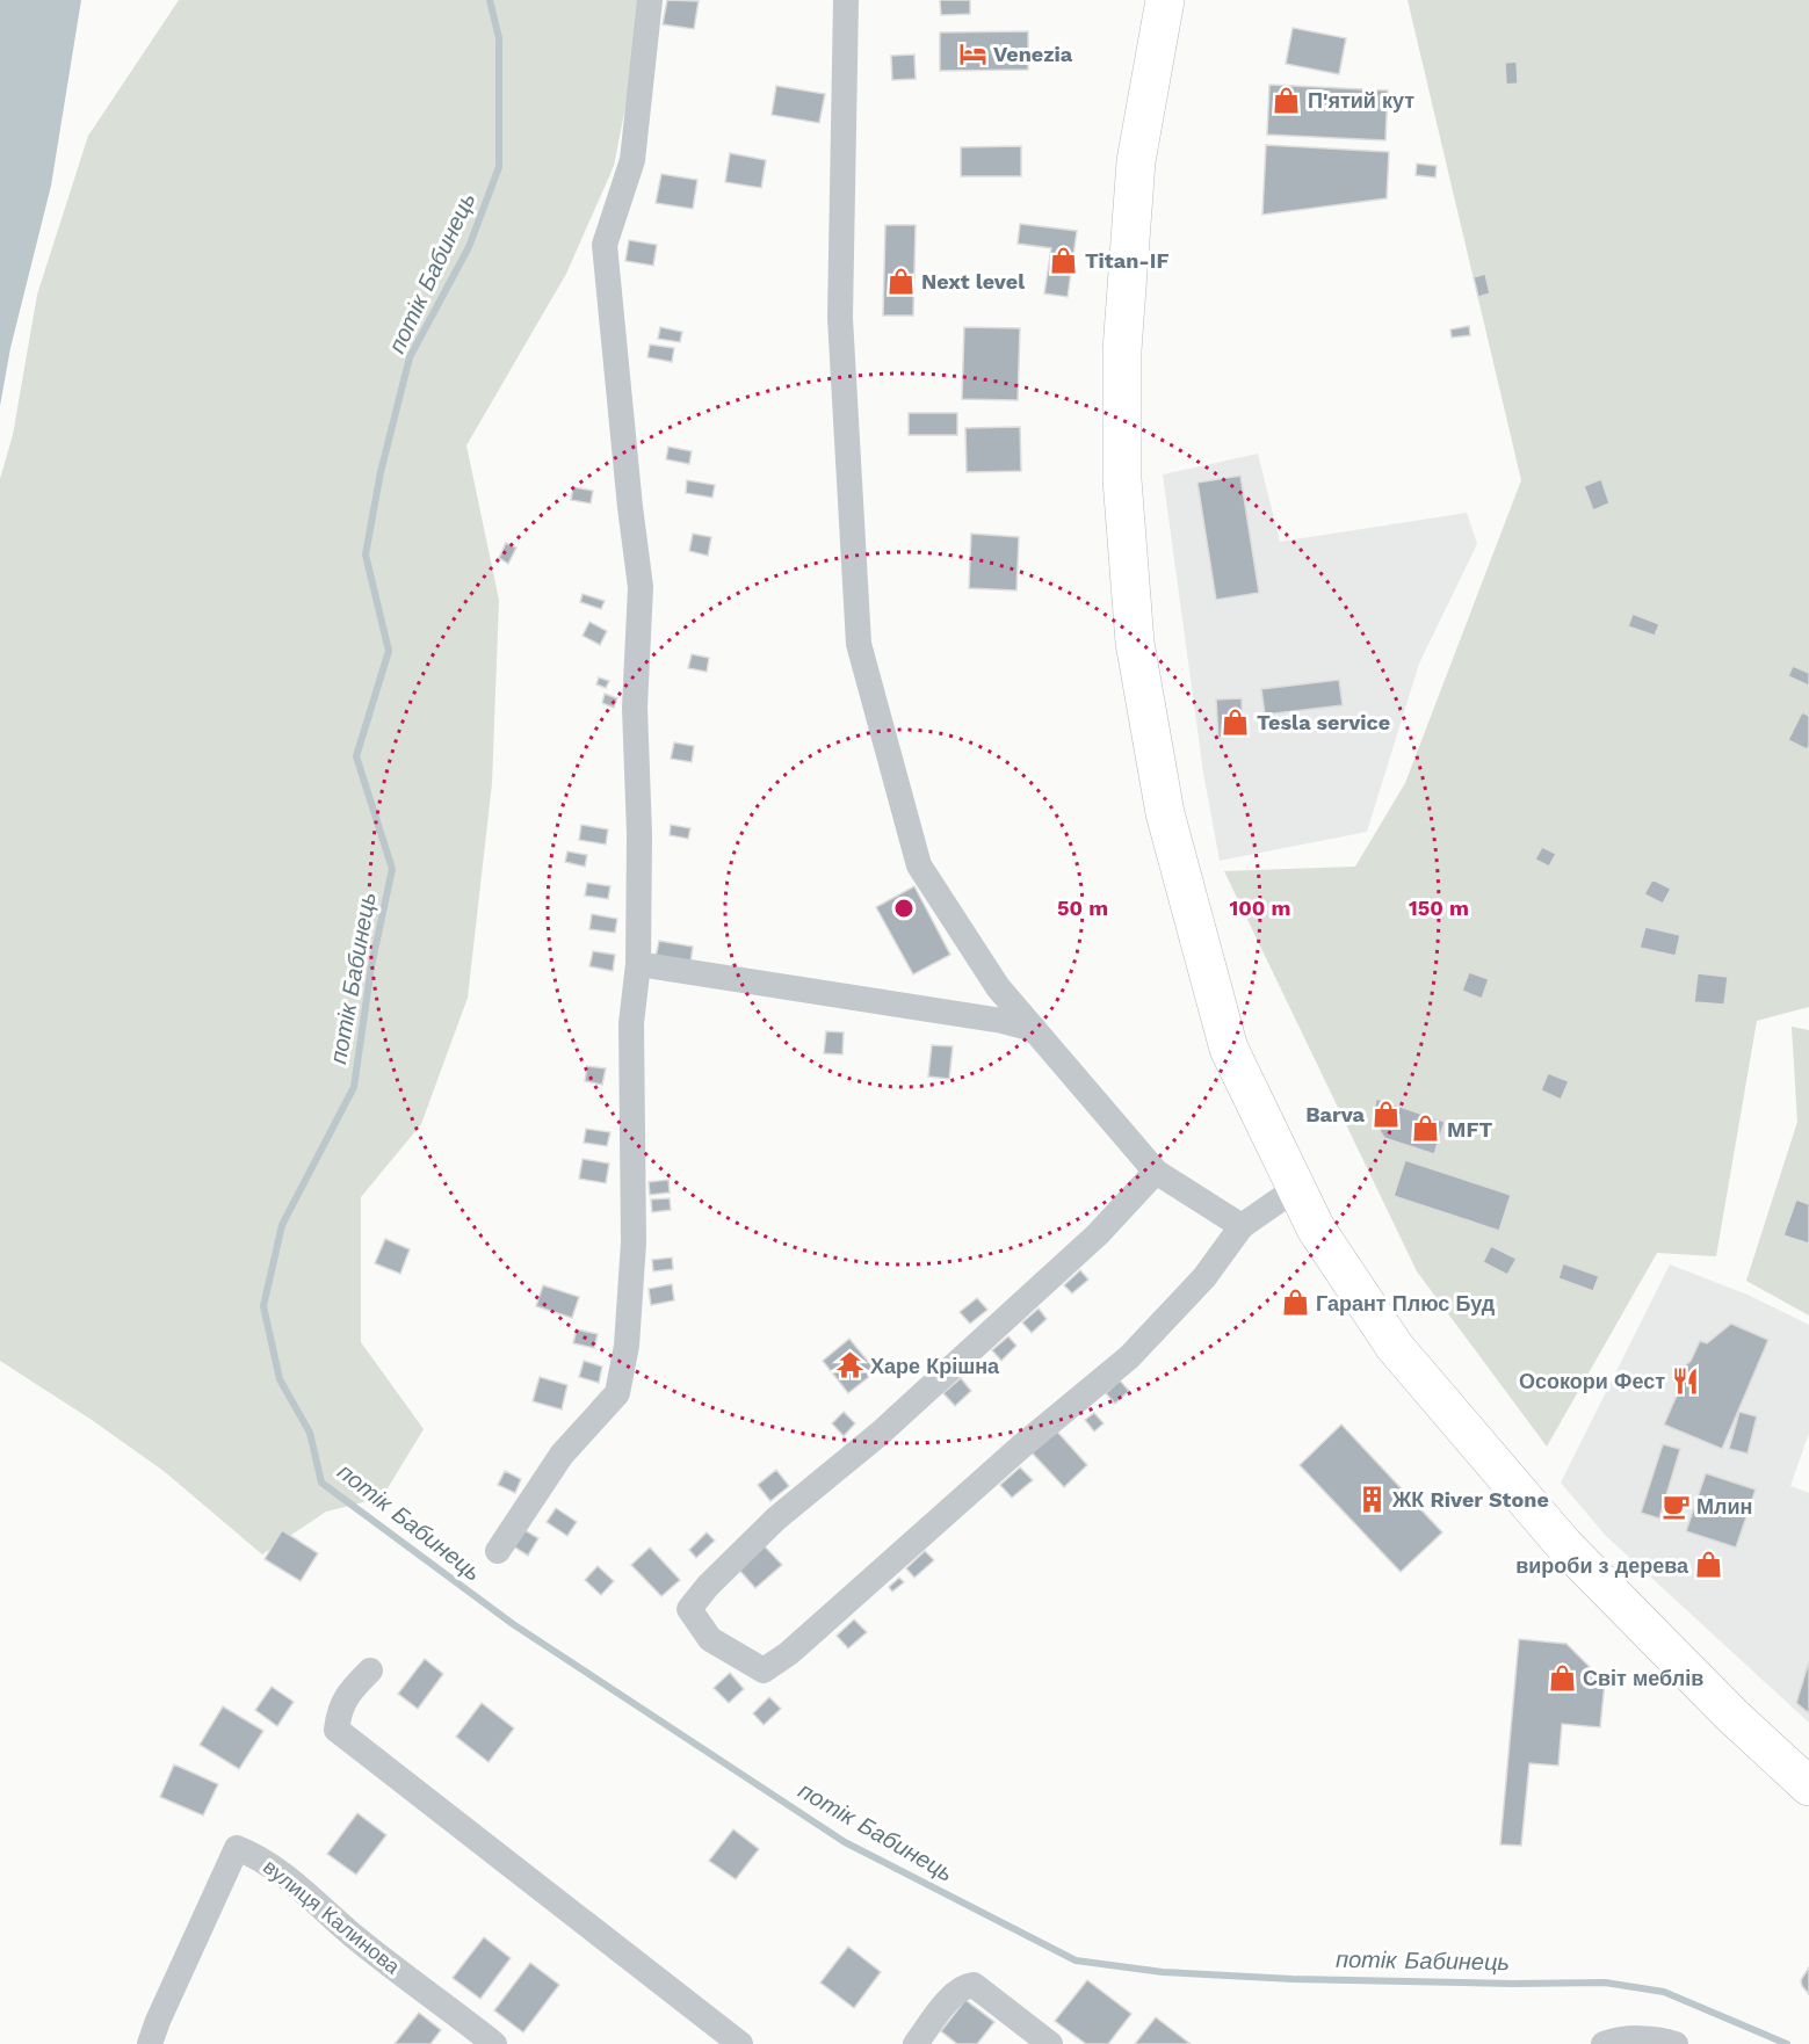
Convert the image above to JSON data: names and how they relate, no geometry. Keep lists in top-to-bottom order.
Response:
{
  "streets": {
    "street": ["вулиця Калинова"]
  },
  "water": ["потік Бабинець"],
  "places": {
    "hotel": ["Venezia"],
    "shop": [
      "П'ятий кут",
      "Titan-IF",
      "Next level",
      "Tesla service",
      "Barva",
      "MFT",
      "Гарант Плюс Буд",
      "вироби з дерева",
      "Світ меблів"
    ],
    "temple": ["Харе Крішна"],
    "restaurant": ["Осокори Фест"],
    "building": ["ЖК River Stone"],
    "cafe": ["Млин"]
  },
  "rings": ["50 m", "100 m", "150 m"]
}
